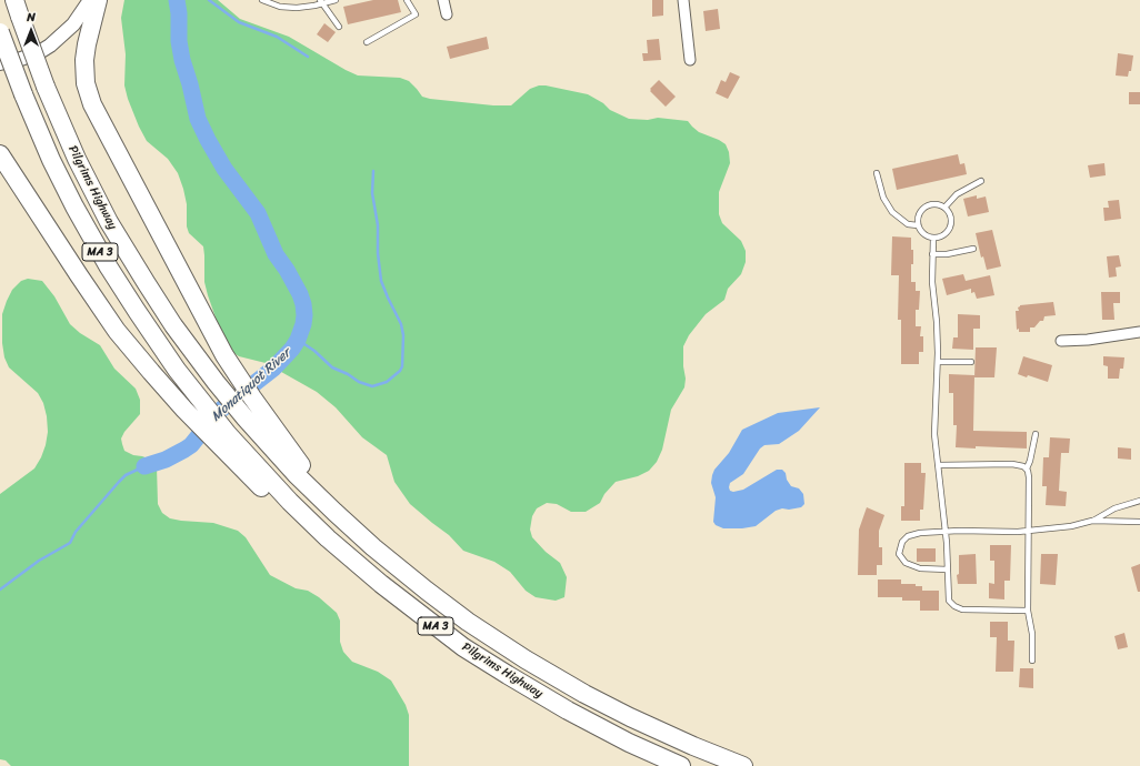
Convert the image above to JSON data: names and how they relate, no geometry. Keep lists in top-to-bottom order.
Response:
{
  "streets": {
    "highway": ["Pilgrims Highway", "MA 3"]
  },
  "water": ["Monatiquot River"],
  "north": "top"
}
